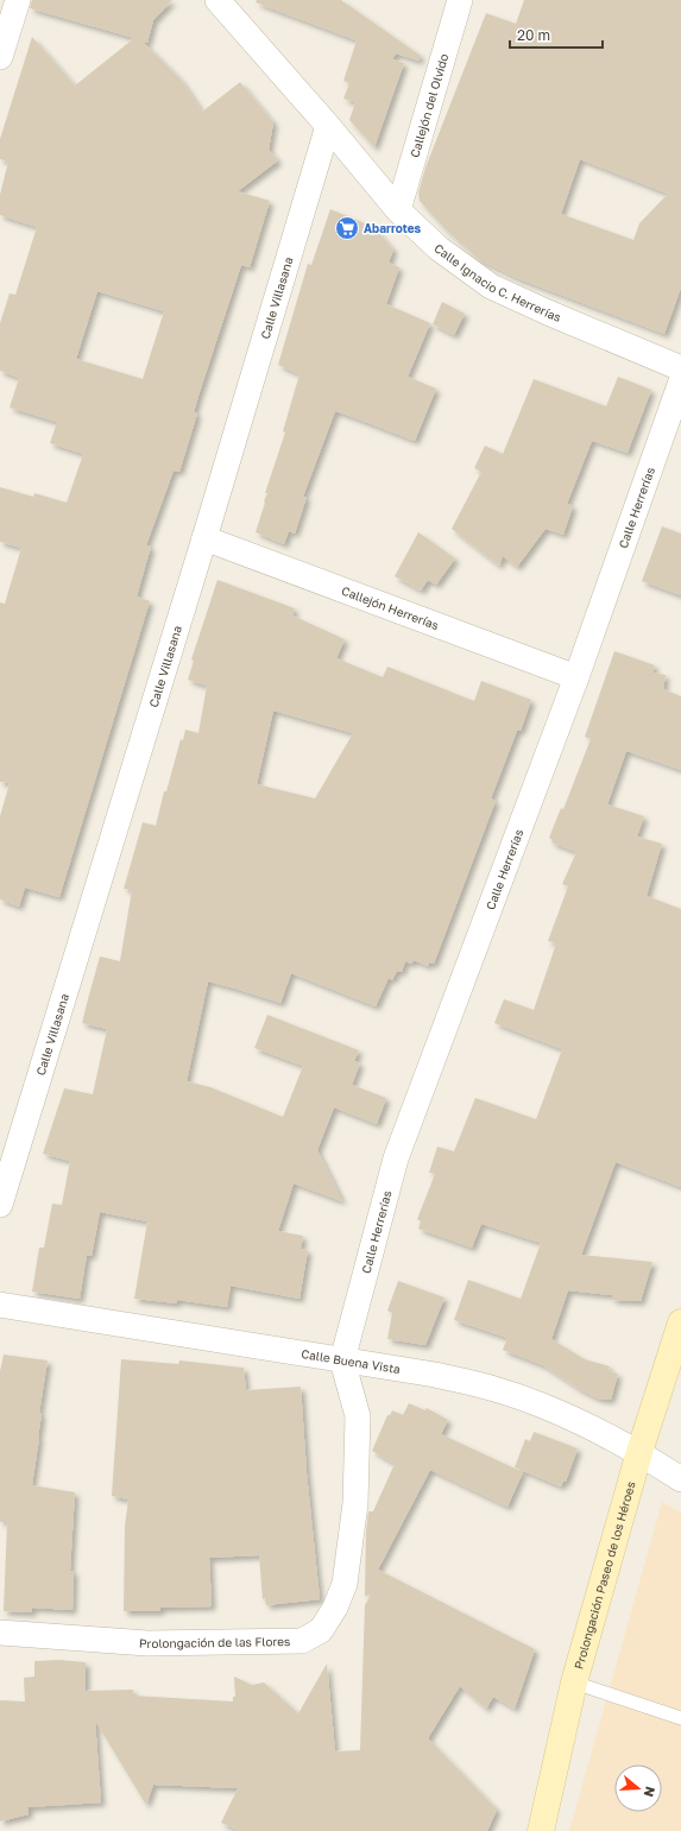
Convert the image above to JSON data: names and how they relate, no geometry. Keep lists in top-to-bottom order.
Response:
{
  "streets": {
    "street": [
      "Callejón del Olvido",
      "Calle Ignacio C. Herrerías",
      "Calle Villasana",
      "Calle Herrerías",
      "Callejón Herrerías",
      "Calle Buena Vista",
      "Prolongación Paseo de los Héroes",
      "Prolongación de las Flores"
    ]
  },
  "crossings": [
    ["Callejón del Olvido", "Calle Ignacio C. Herrerías"],
    ["Calle Ignacio C. Herrerías", "Calle Villasana"],
    ["Calle Villasana", "Callejón Herrerías"],
    ["Calle Herrerías", "Callejón Herrerías"],
    ["Calle Herrerías", "Calle Buena Vista"],
    ["Calle Herrerías", "Prolongación de las Flores"],
    ["Calle Buena Vista", "Prolongación Paseo de los Héroes"],
    ["Calle Buena Vista", "Prolongación de las Flores"]
  ],
  "places": {
    "supermarket": ["Abarrotes"]
  },
  "scale_bar": "20 m",
  "north": "right"
}
